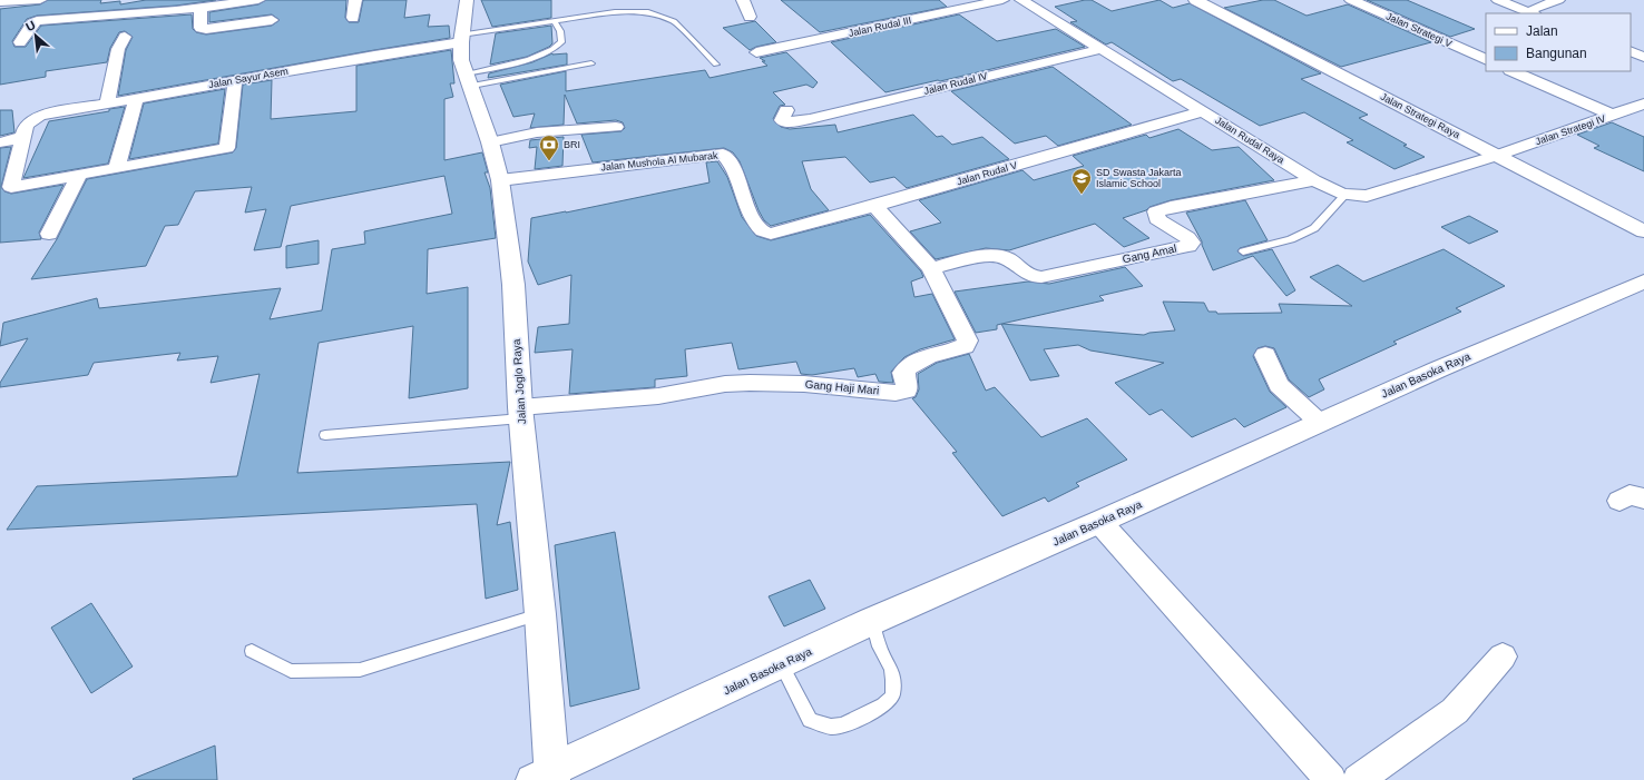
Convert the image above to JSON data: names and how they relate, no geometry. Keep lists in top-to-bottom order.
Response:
{
  "streets": {
    "street": [
      "Jalan Rudal III",
      "Jalan Strategi V",
      "Jalan Sayur Asem",
      "Jalan Rudal IV",
      "Jalan Strategi Raya",
      "Jalan Strategi IV",
      "Jalan Rudal Raya",
      "Jalan Mushola Al Mubarak",
      "Jalan Rudal V",
      "Gang Amal",
      "Jalan Basoka Raya",
      "Jalan Joglo Raya",
      "Gang Haji Mari"
    ]
  },
  "crossings": [
    ["Jalan Sayur Asem", "Jalan Joglo Raya"],
    ["Jalan Rudal IV", "Jalan Rudal Raya"],
    ["Jalan Strategi Raya", "Jalan Strategi IV"],
    ["Jalan Strategi Raya", "Jalan Rudal Raya"],
    ["Jalan Strategi IV", "Jalan Rudal Raya"],
    ["Jalan Rudal Raya", "Jalan Rudal V"],
    ["Jalan Rudal Raya", "Gang Amal"],
    ["Jalan Mushola Al Mubarak", "Jalan Rudal V"],
    ["Jalan Mushola Al Mubarak", "Jalan Joglo Raya"],
    ["Jalan Rudal V", "Gang Haji Mari"],
    ["Gang Amal", "Gang Haji Mari"],
    ["Jalan Basoka Raya", "Jalan Joglo Raya"],
    ["Jalan Joglo Raya", "Gang Haji Mari"]
  ],
  "places": {
    "bank": ["BRI"],
    "school or university": ["SD Swasta Jakarta Islamic School"]
  },
  "legend": ["Jalan", "Bangunan"],
  "north": "top left"
}
